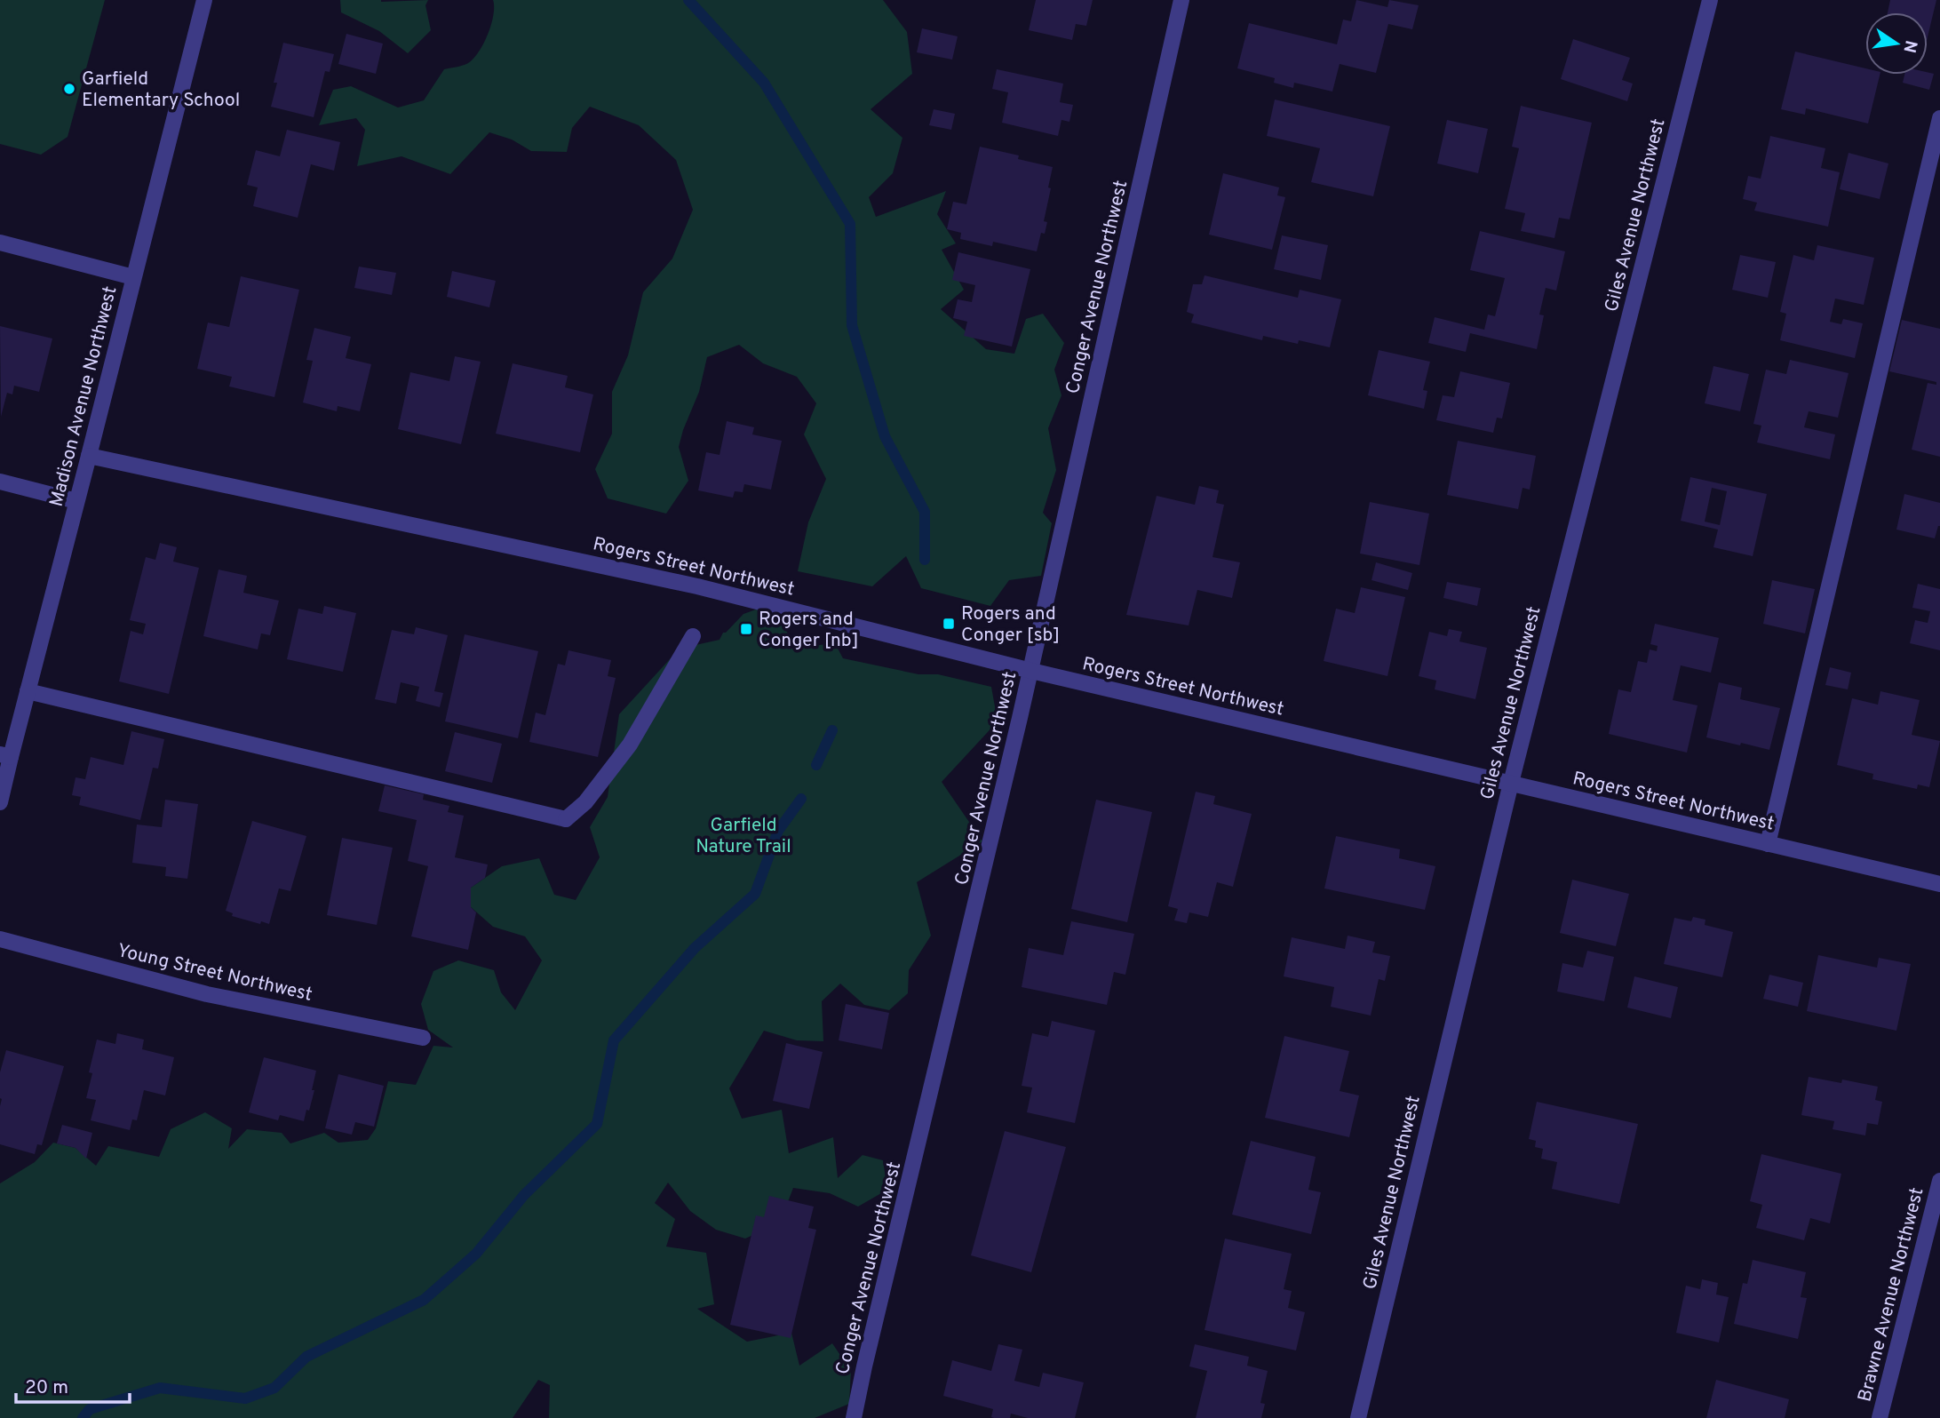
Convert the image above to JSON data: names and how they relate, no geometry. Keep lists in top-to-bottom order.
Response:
{
  "streets": {
    "street": [
      "Giles Avenue Northwest",
      "Conger Avenue Northwest",
      "Madison Avenue Northwest",
      "Rogers Street Northwest",
      "Young Street Northwest",
      "Brawne Avenue Northwest"
    ]
  },
  "crossings": [
    ["Giles Avenue Northwest", "Rogers Street Northwest"],
    ["Conger Avenue Northwest", "Rogers Street Northwest"],
    ["Madison Avenue Northwest", "Rogers Street Northwest"]
  ],
  "parks": ["Garfield Nature Trail"],
  "places": {
    "other": ["Garfield Elementary School"],
    "transit": ["Rogers and Conger [sb]", "Rogers and Conger [nb]"]
  },
  "scale_bar": "20 m",
  "north": "right"
}
